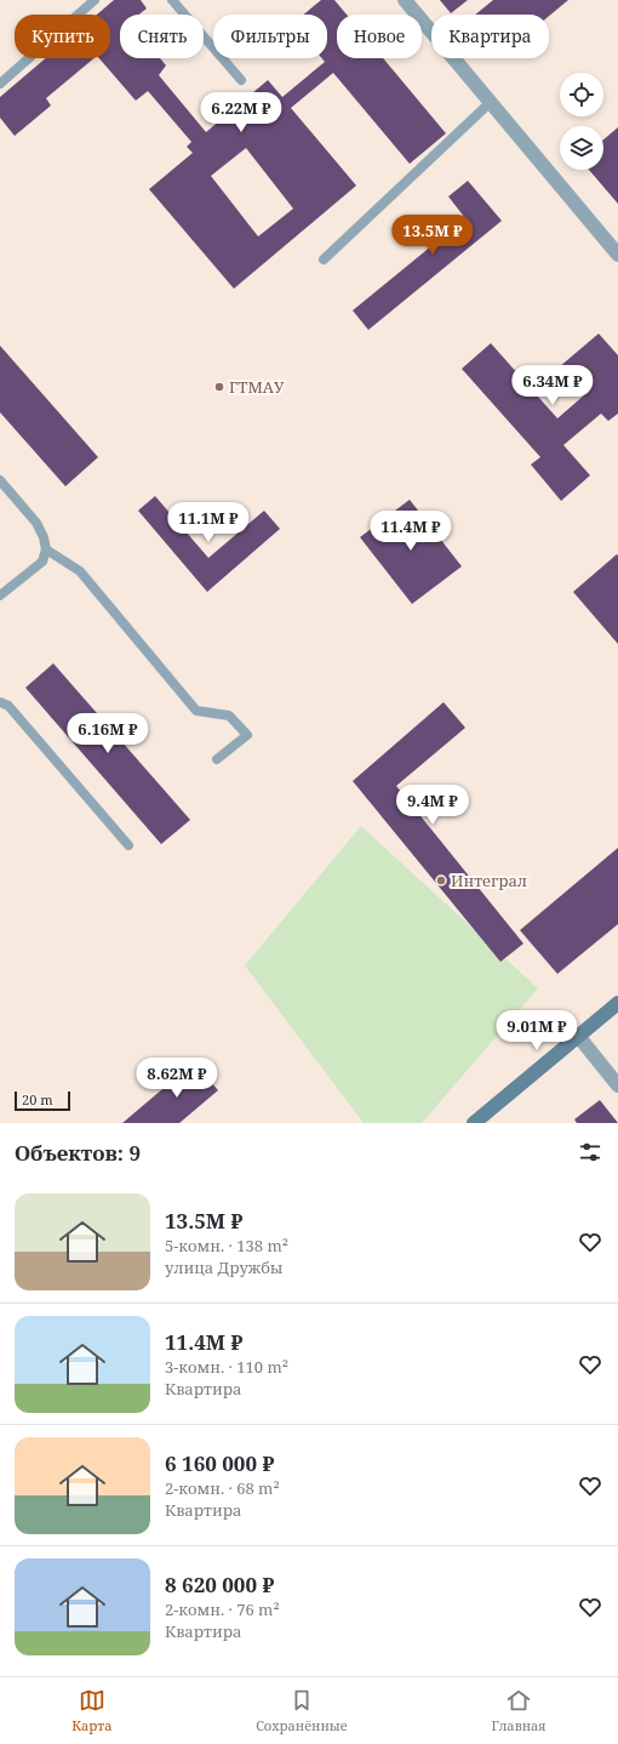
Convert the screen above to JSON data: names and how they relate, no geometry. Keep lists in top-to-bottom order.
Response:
{
  "places": ["ГТМАУ", "Интеграл"],
  "scale_bar": "20 m",
  "page": {
    "chip": [
      "Купить",
      "Снять",
      "Фильтры",
      "Новое",
      "Квартира"
    ],
    "price": [
      "6.22M ₽",
      "13.5M ₽",
      "6.34M ₽",
      "11.1M ₽",
      "11.4M ₽",
      "6.16M ₽",
      "9.4M ₽",
      "9.01M ₽",
      "8.62M ₽"
    ],
    "scale": "20 m",
    "heading": "Объектов: 9",
    "list": [
      {
        "name": "13.5M ₽",
        "note": "5-комн. · 138 m² · улица Дружбы"
      },
      {
        "name": "11.4M ₽",
        "note": "3-комн. · 110 m² · Квартира"
      },
      {
        "name": "6 160 000 ₽",
        "note": "2-комн. · 68 m² · Квартира"
      },
      {
        "name": "8 620 000 ₽",
        "note": "2-комн. · 76 m² · Квартира"
      }
    ],
    "tabs": ["Карта", "Сохранённые", "Главная"]
  }
}
